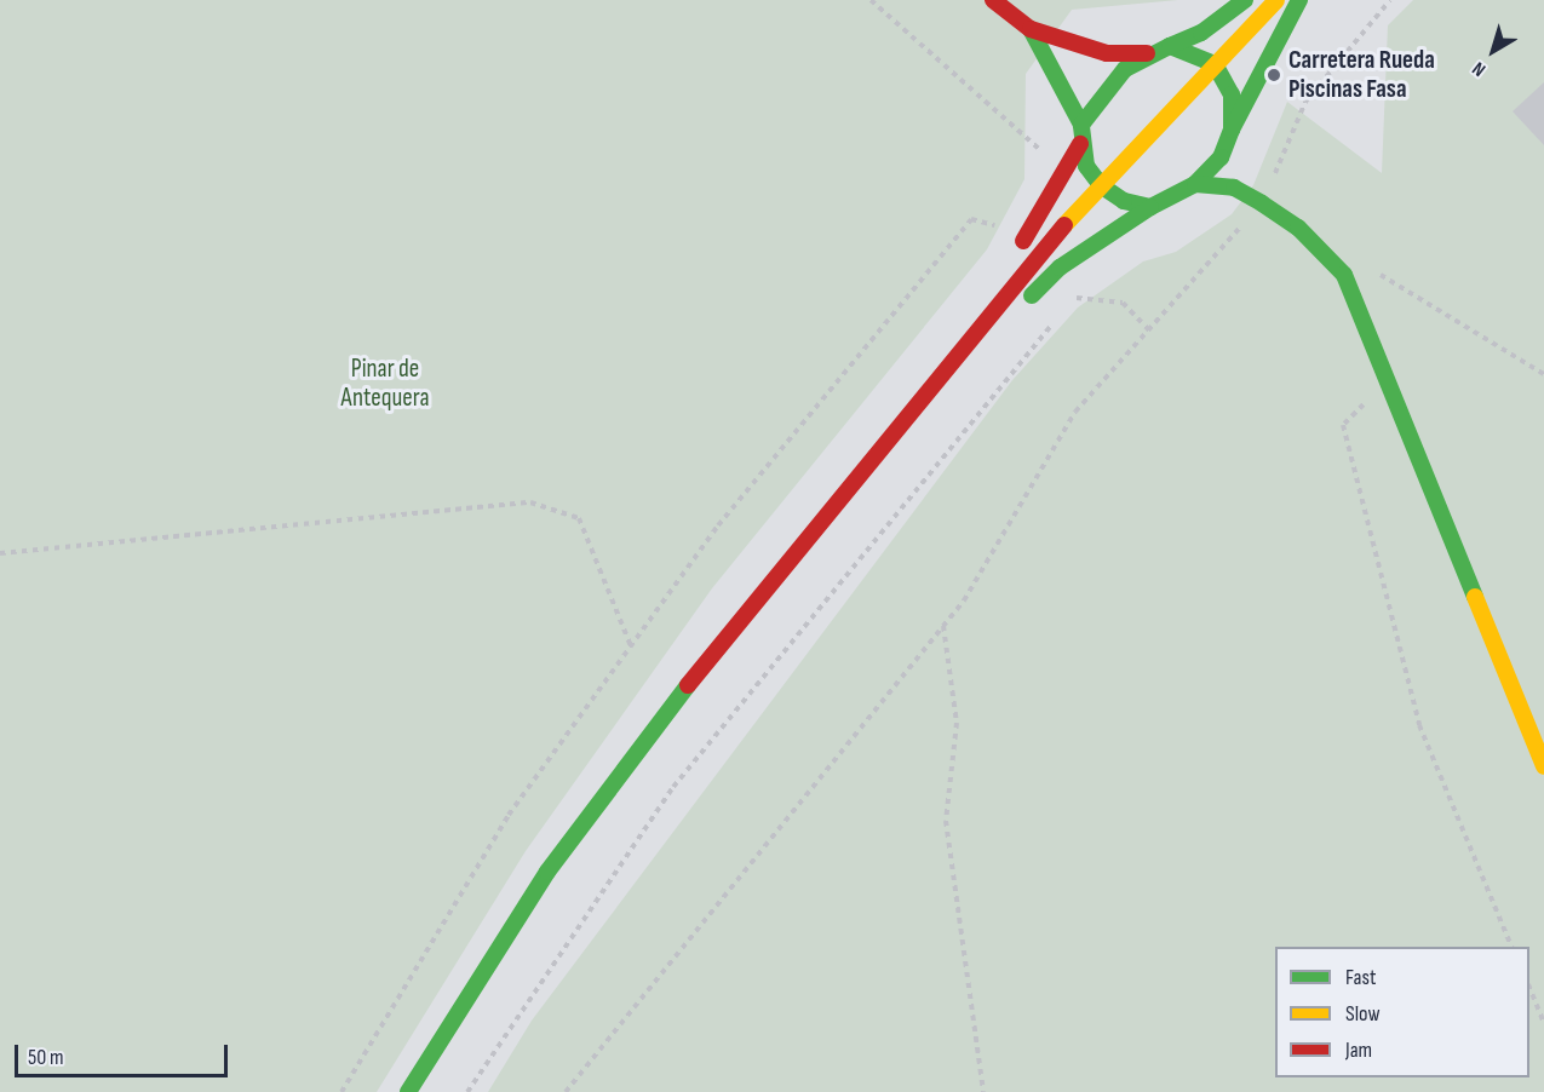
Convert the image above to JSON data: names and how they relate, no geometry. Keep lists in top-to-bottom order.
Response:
{
  "parks": ["Pinar de Antequera"],
  "places": ["Carretera Rueda Piscinas Fasa"],
  "legend": ["Fast", "Slow", "Jam"],
  "scale_bar": "50 m",
  "north": "bottom left"
}
